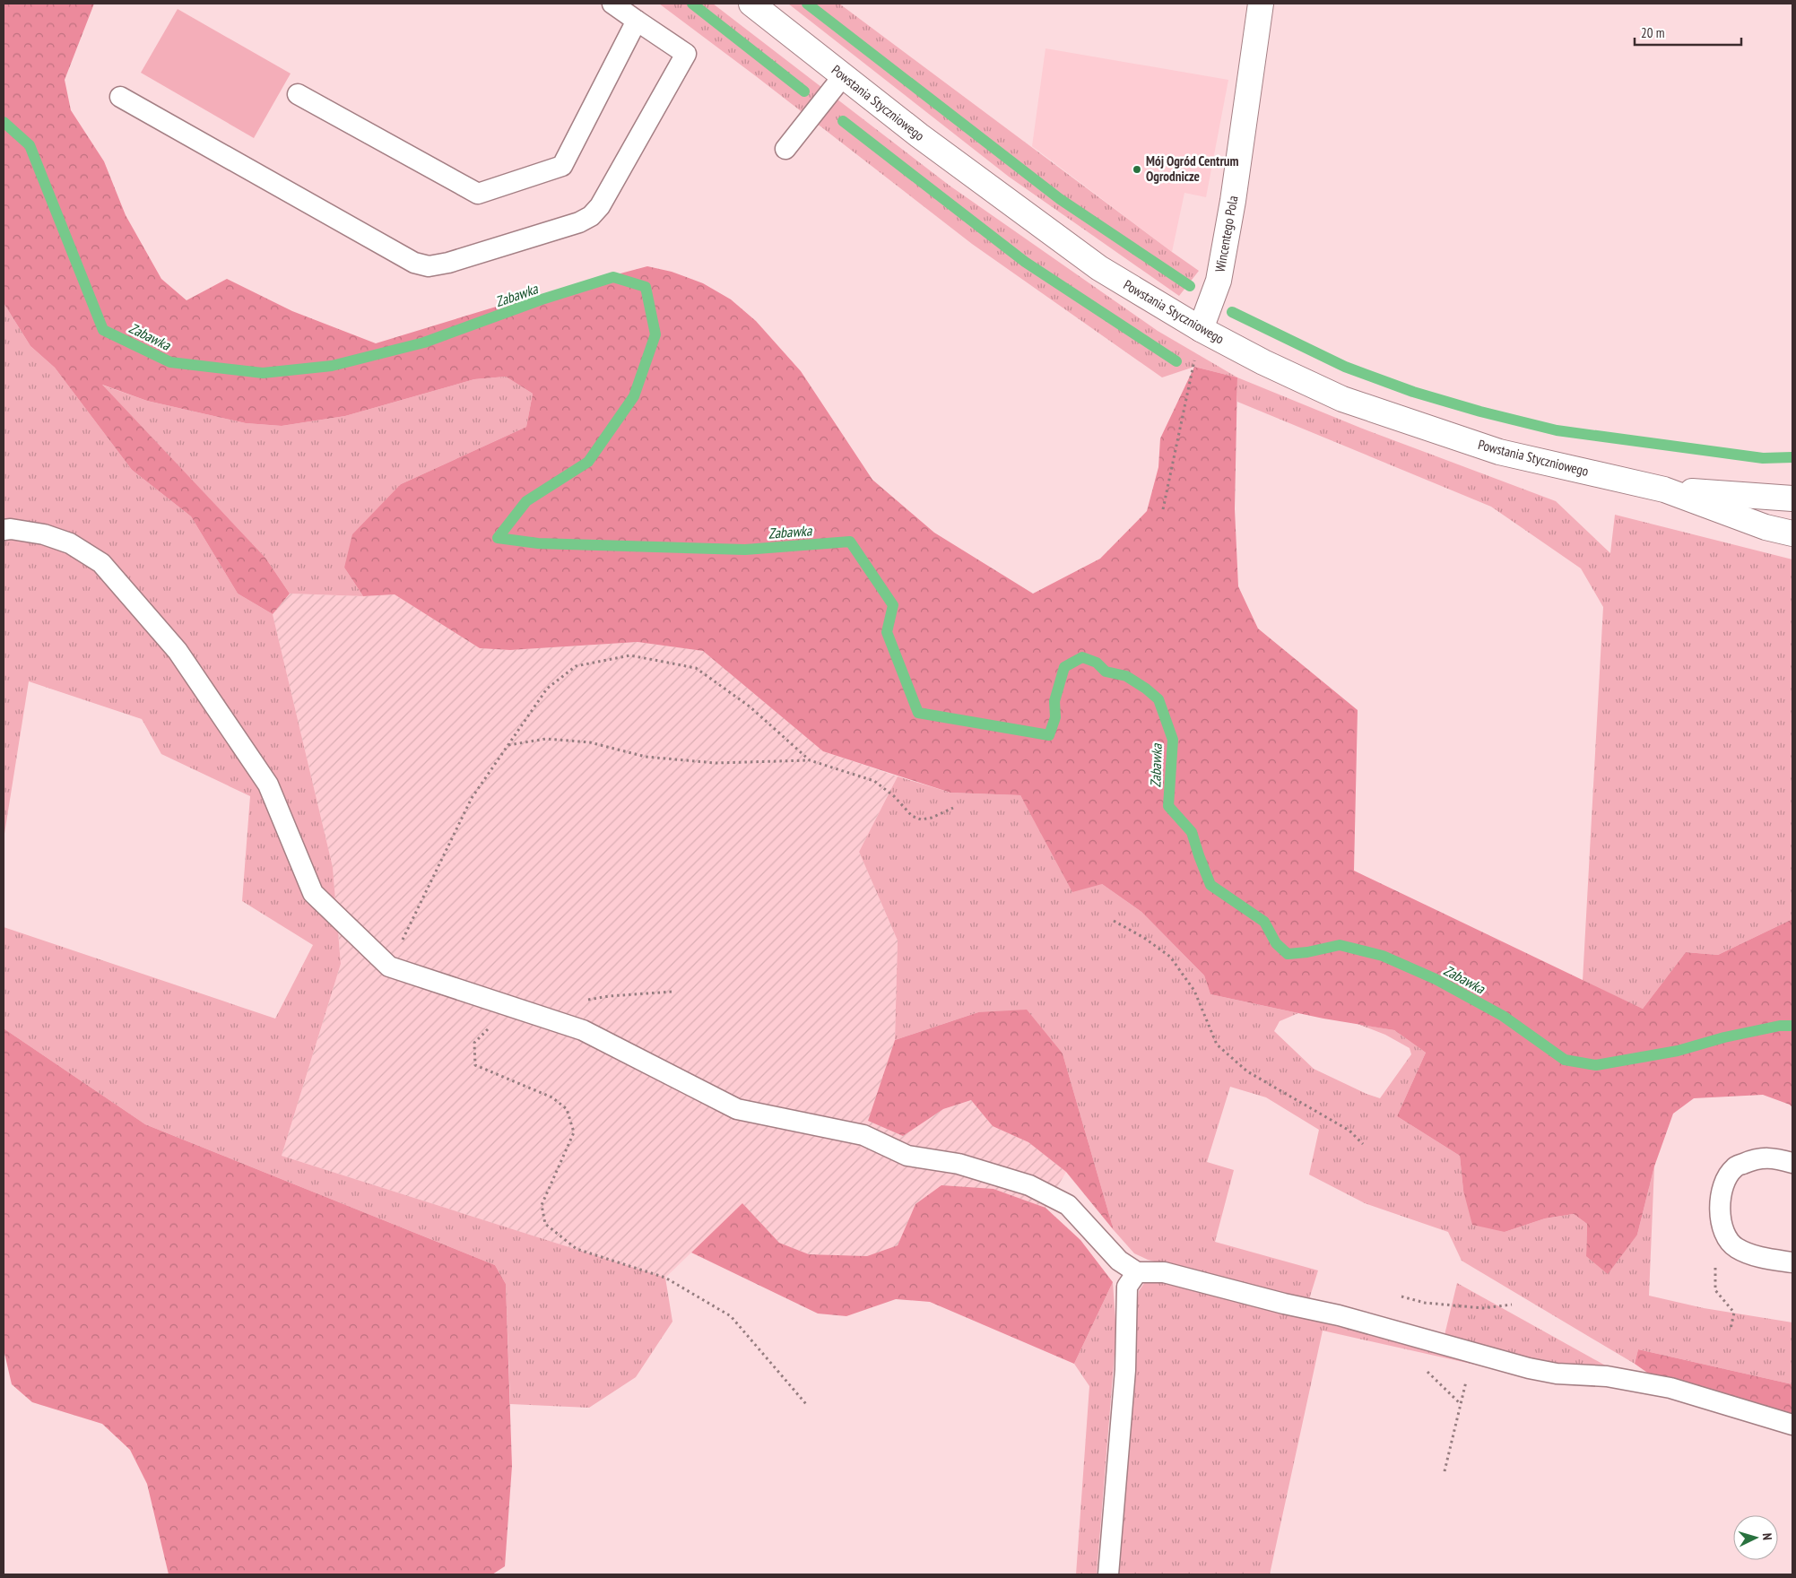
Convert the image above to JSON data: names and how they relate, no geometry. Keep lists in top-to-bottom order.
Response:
{
  "streets": {
    "main road": ["Powstania Styczniowego", "Wincentego Pola"]
  },
  "crossings": [
    ["Powstania Styczniowego", "Wincentego Pola"]
  ],
  "water": ["Zabawka"],
  "places": ["Mój Ogród Centrum Ogrodnicze"],
  "scale_bar": "20 m",
  "north": "right"
}
